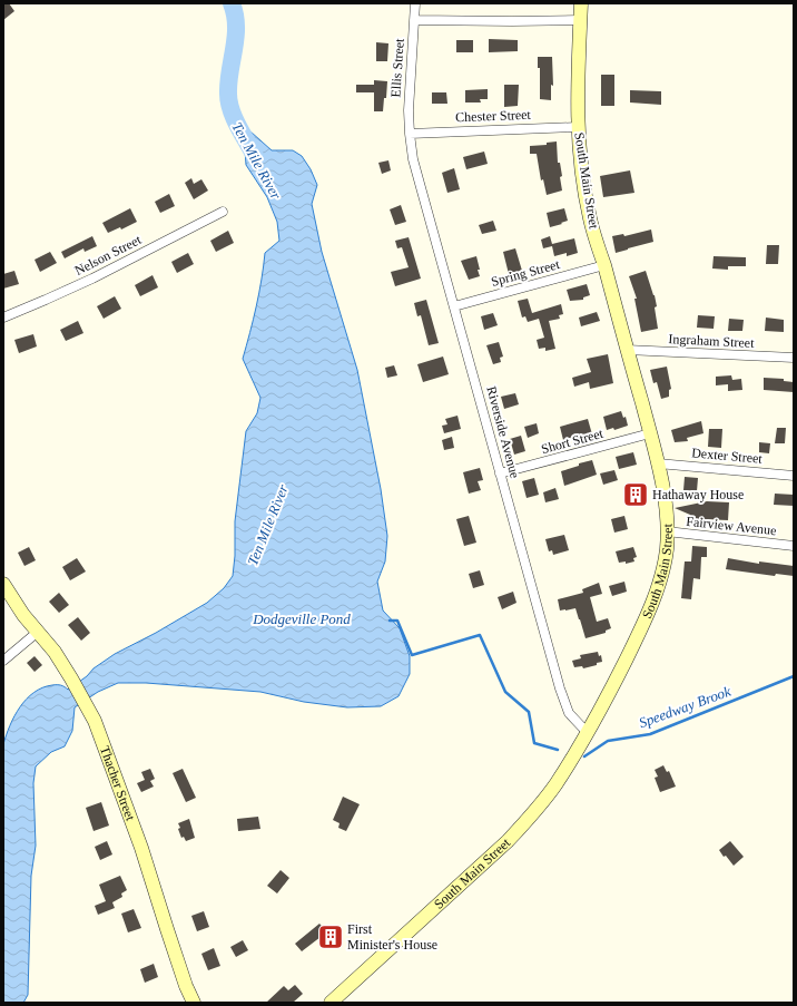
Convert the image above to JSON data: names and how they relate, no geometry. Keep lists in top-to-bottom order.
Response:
{
  "streets": {
    "main road": ["South Main Street", "Thacher Street"],
    "street": [
      "Ellis Street",
      "Chester Street",
      "Nelson Street",
      "Spring Street",
      "Ingraham Street",
      "Riverside Avenue",
      "Short Street",
      "Dexter Street",
      "Fairview Avenue"
    ]
  },
  "crossings": [
    ["Ellis Street", "Chester Street"],
    ["Ellis Street", "Riverside Avenue"],
    ["Chester Street", "South Main Street"],
    ["Chester Street", "Riverside Avenue"],
    ["South Main Street", "Spring Street"],
    ["South Main Street", "Ingraham Street"],
    ["South Main Street", "Riverside Avenue"],
    ["South Main Street", "Short Street"],
    ["South Main Street", "Dexter Street"],
    ["South Main Street", "Fairview Avenue"],
    ["Spring Street", "Riverside Avenue"],
    ["Riverside Avenue", "Short Street"]
  ],
  "water": ["Ten Mile River", "Dodgeville Pond", "Speedway Brook"],
  "places": {
    "building": ["Hathaway House", "First Minister's House"]
  }
}
